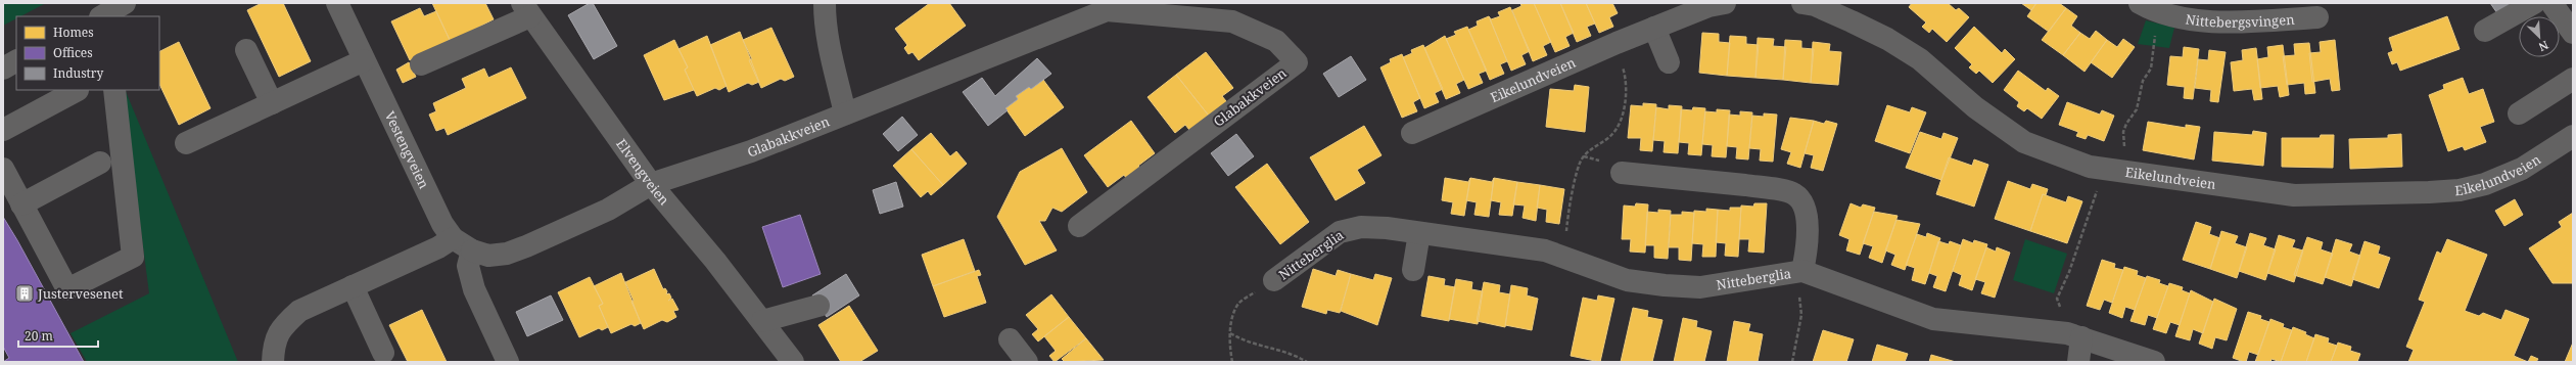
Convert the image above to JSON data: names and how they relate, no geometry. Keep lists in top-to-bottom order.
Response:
{
  "streets": {
    "street": [
      "Nittebergsvingen",
      "Eikelundveien",
      "Glabakkveien",
      "Vestengveien",
      "Elvengveien",
      "Nitteberglia"
    ]
  },
  "crossings": [
    ["Glabakkveien", "Vestengveien"],
    ["Glabakkveien", "Elvengveien"]
  ],
  "places": {
    "building": ["Justervesenet"]
  },
  "legend": ["Homes", "Offices", "Industry"],
  "scale_bar": "20 m",
  "north": "bottom right"
}
